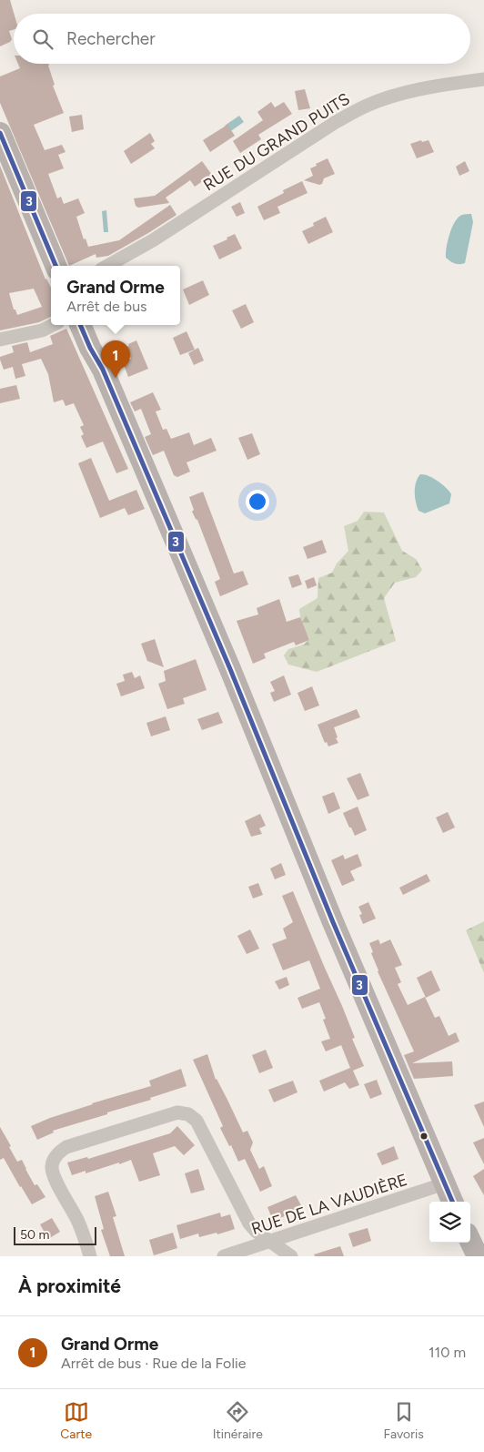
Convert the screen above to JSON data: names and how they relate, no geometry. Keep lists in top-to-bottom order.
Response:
{
  "streets": {
    "street": ["RUE DU GRAND PUITS", "RUE DE LA VAUDIÈRE"]
  },
  "lines": ["transit line 3"],
  "scale_bar": "50 m",
  "page": {
    "search": "Rechercher",
    "popup": ["Grand Orme", "Arrêt de bus"],
    "pins": "1",
    "scale": "50 m",
    "heading": "À proximité",
    "list": [
      {
        "mark": "1",
        "name": "Grand Orme",
        "note": "Arrêt de bus · Rue de la Folie",
        "value": "110 m"
      }
    ],
    "nav": ["Carte", "Itinéraire", "Favoris"]
  }
}
